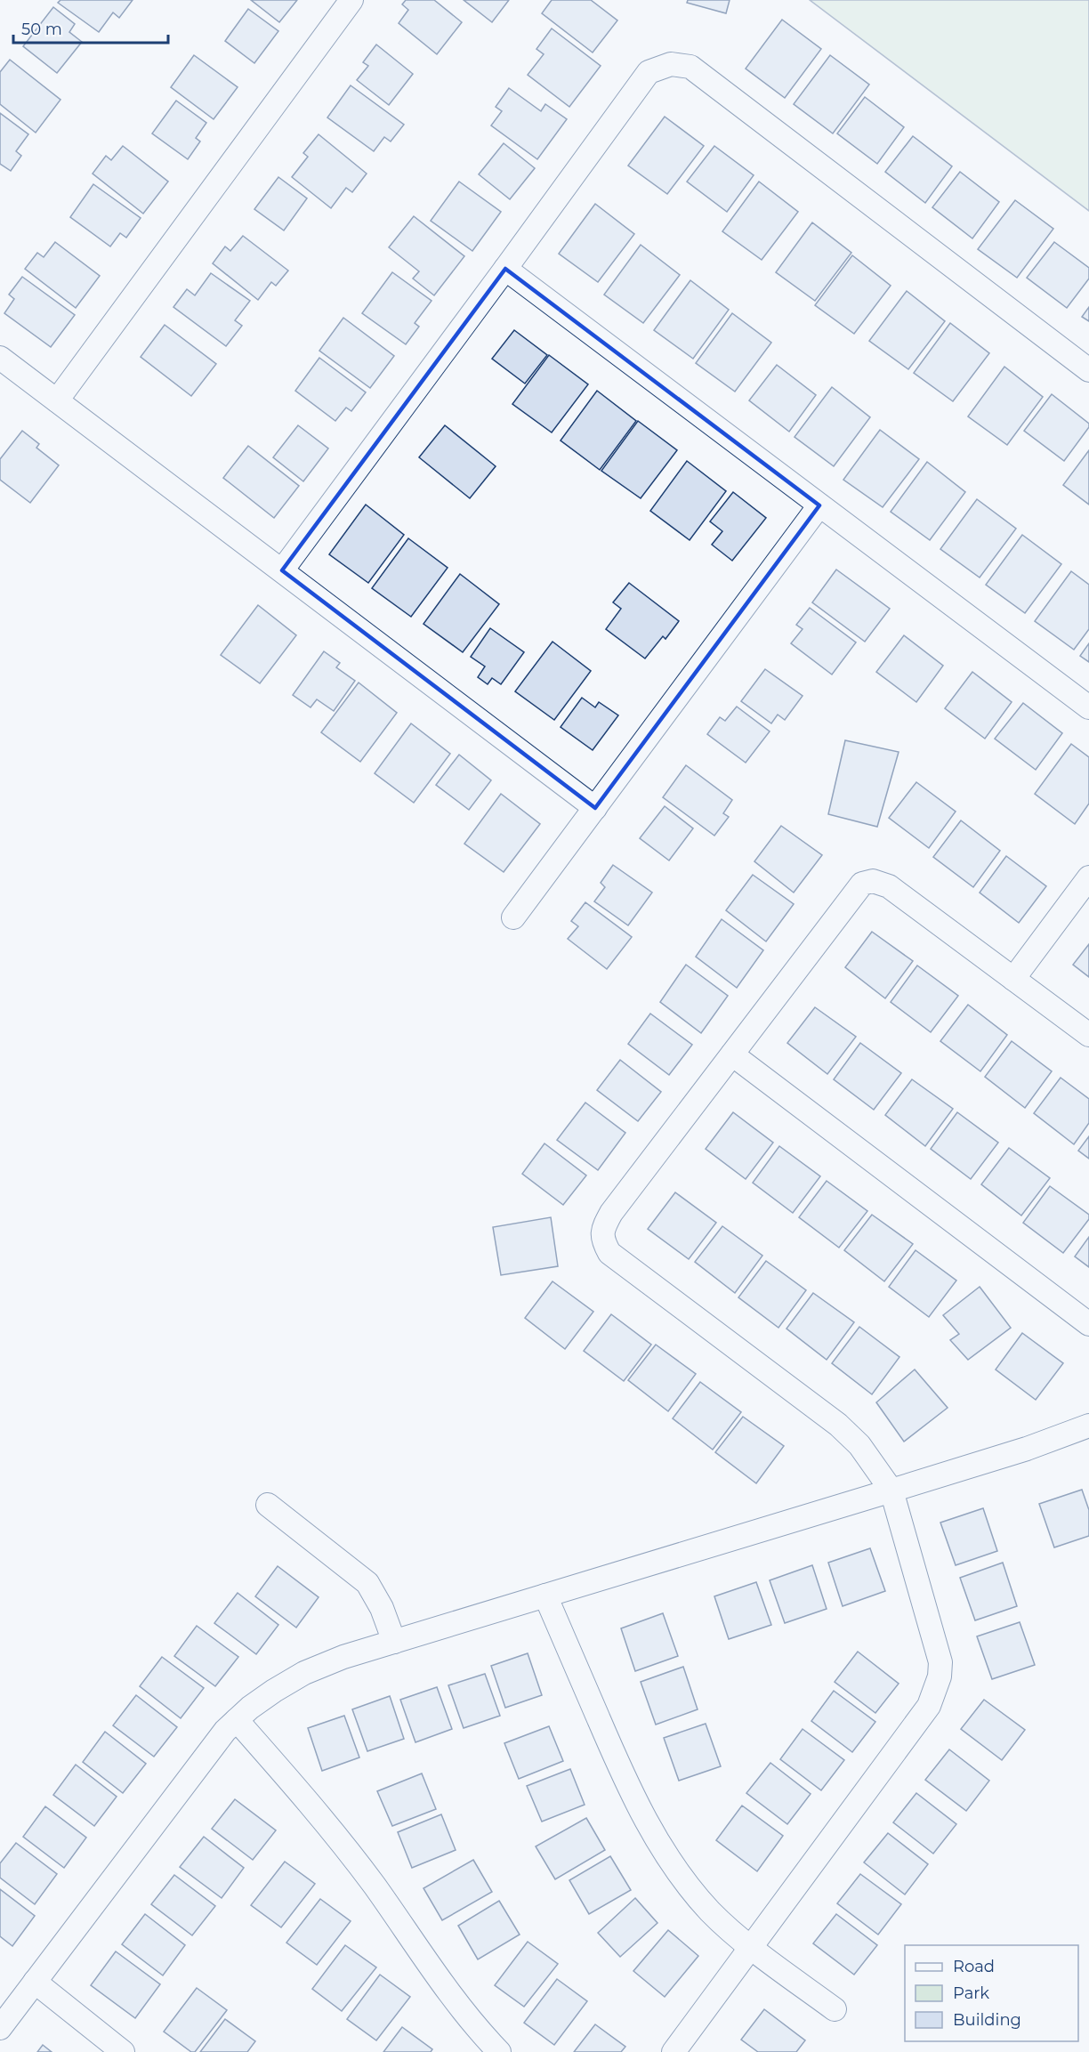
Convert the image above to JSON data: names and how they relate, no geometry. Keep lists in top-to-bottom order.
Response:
{
  "legend": ["Road", "Park", "Building"],
  "scale_bar": "50 m"
}
